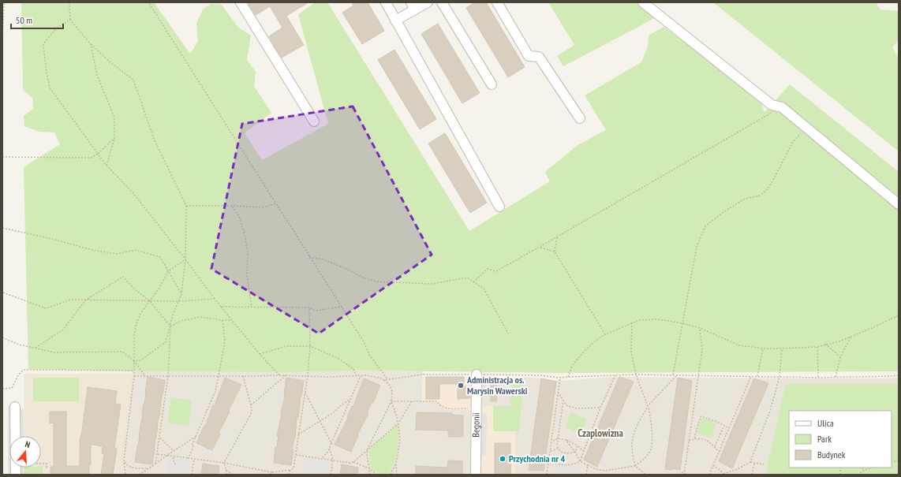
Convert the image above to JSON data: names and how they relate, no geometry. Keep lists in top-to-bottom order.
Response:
{
  "streets": {
    "street": ["Begonii"]
  },
  "districts": ["Czaplowizna"],
  "places": ["Administracja os. Marysin Wawerski", "Przychodnia nr 4"],
  "legend": ["Ulica", "Park", "Budynek"],
  "scale_bar": "50 m",
  "north": "top"
}
